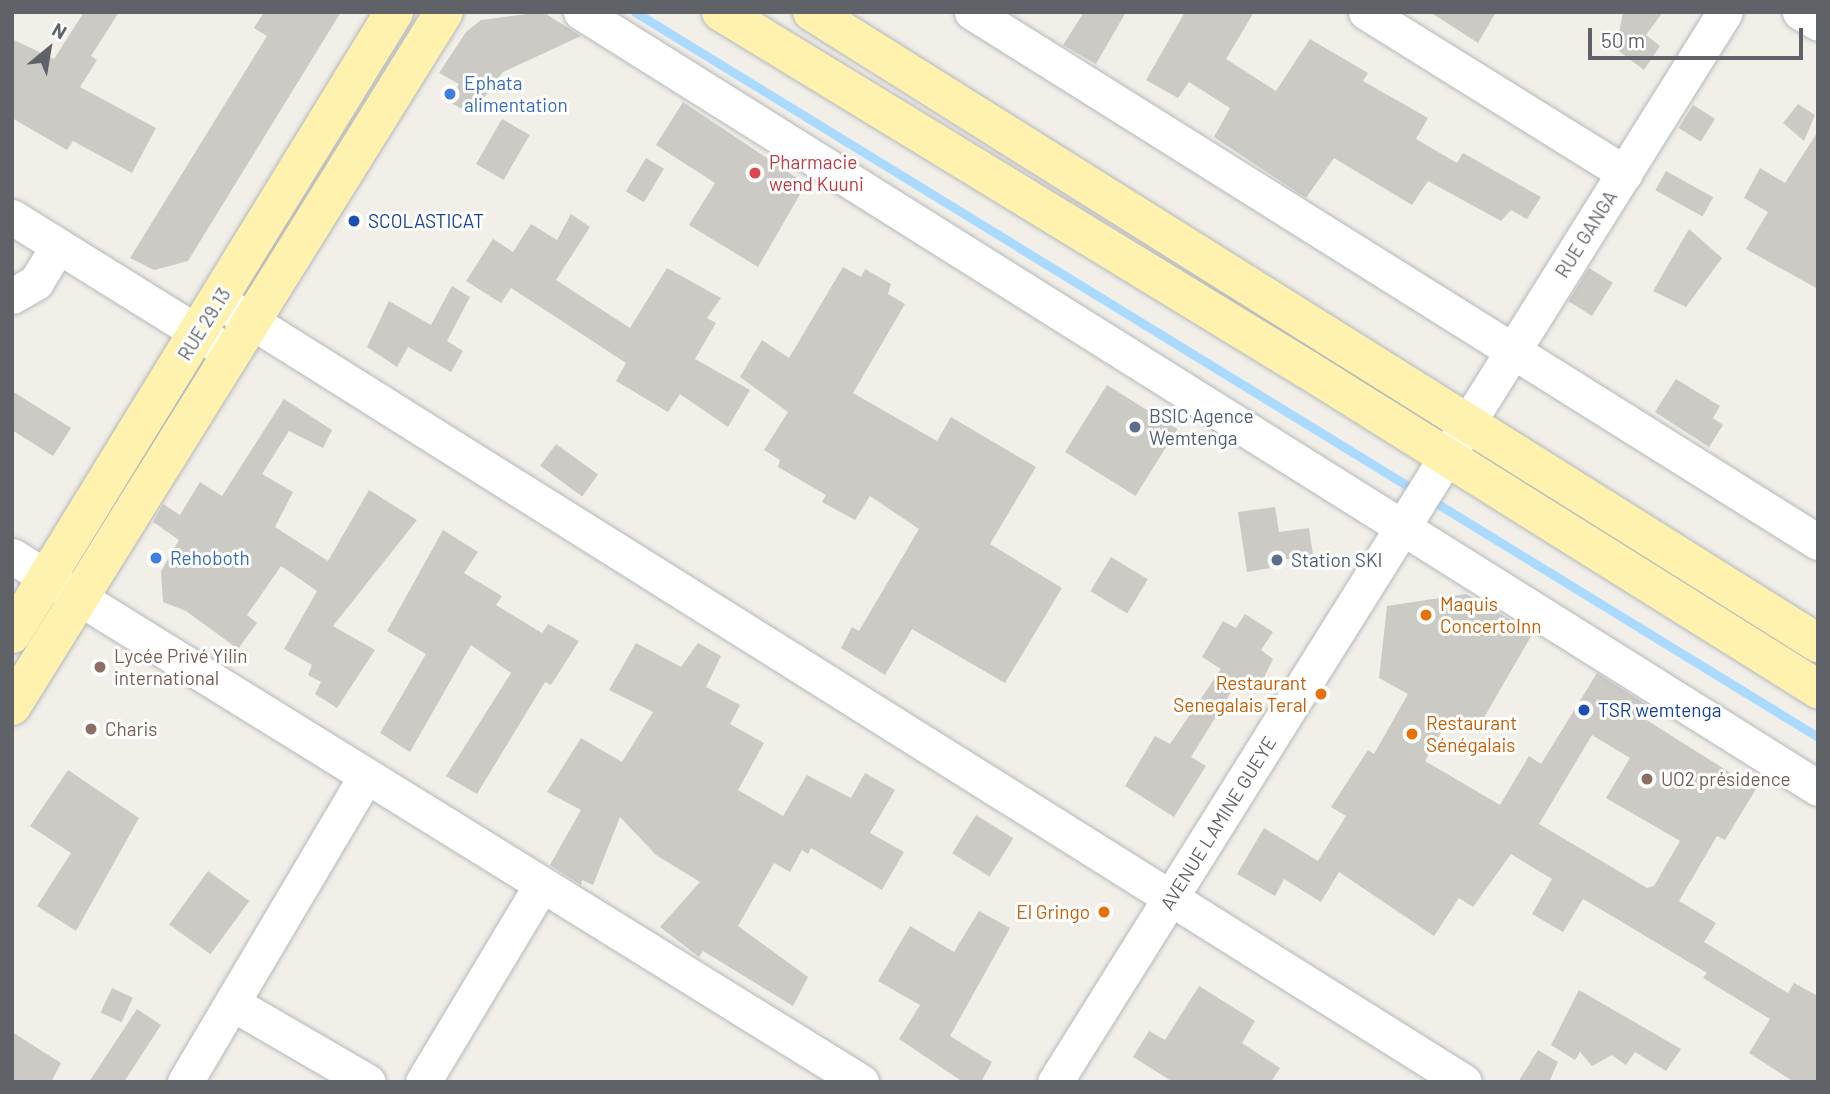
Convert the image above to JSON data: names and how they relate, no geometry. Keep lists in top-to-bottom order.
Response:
{
  "streets": {
    "main road": ["RUE 29.13"],
    "street": ["RUE GANGA", "AVENUE LAMINE GUEYE"]
  },
  "crossings": [
    ["RUE GANGA", "AVENUE LAMINE GUEYE"]
  ],
  "places": [
    "Ephata alimentation",
    "Pharmacie wend Kuuni",
    "SCOLASTICAT",
    "BSIC Agence Wemtenga",
    "Rehoboth",
    "Station SKI",
    "Maquis ConcertoInn",
    "Lycée Privé Yilin international",
    "Restaurant Senegalais Teral",
    "TSR wemtenga",
    "Charis",
    "Restaurant Sénégalais",
    "UO2 présidence",
    "El Gringo"
  ],
  "scale_bar": "50 m",
  "north": "top right"
}
